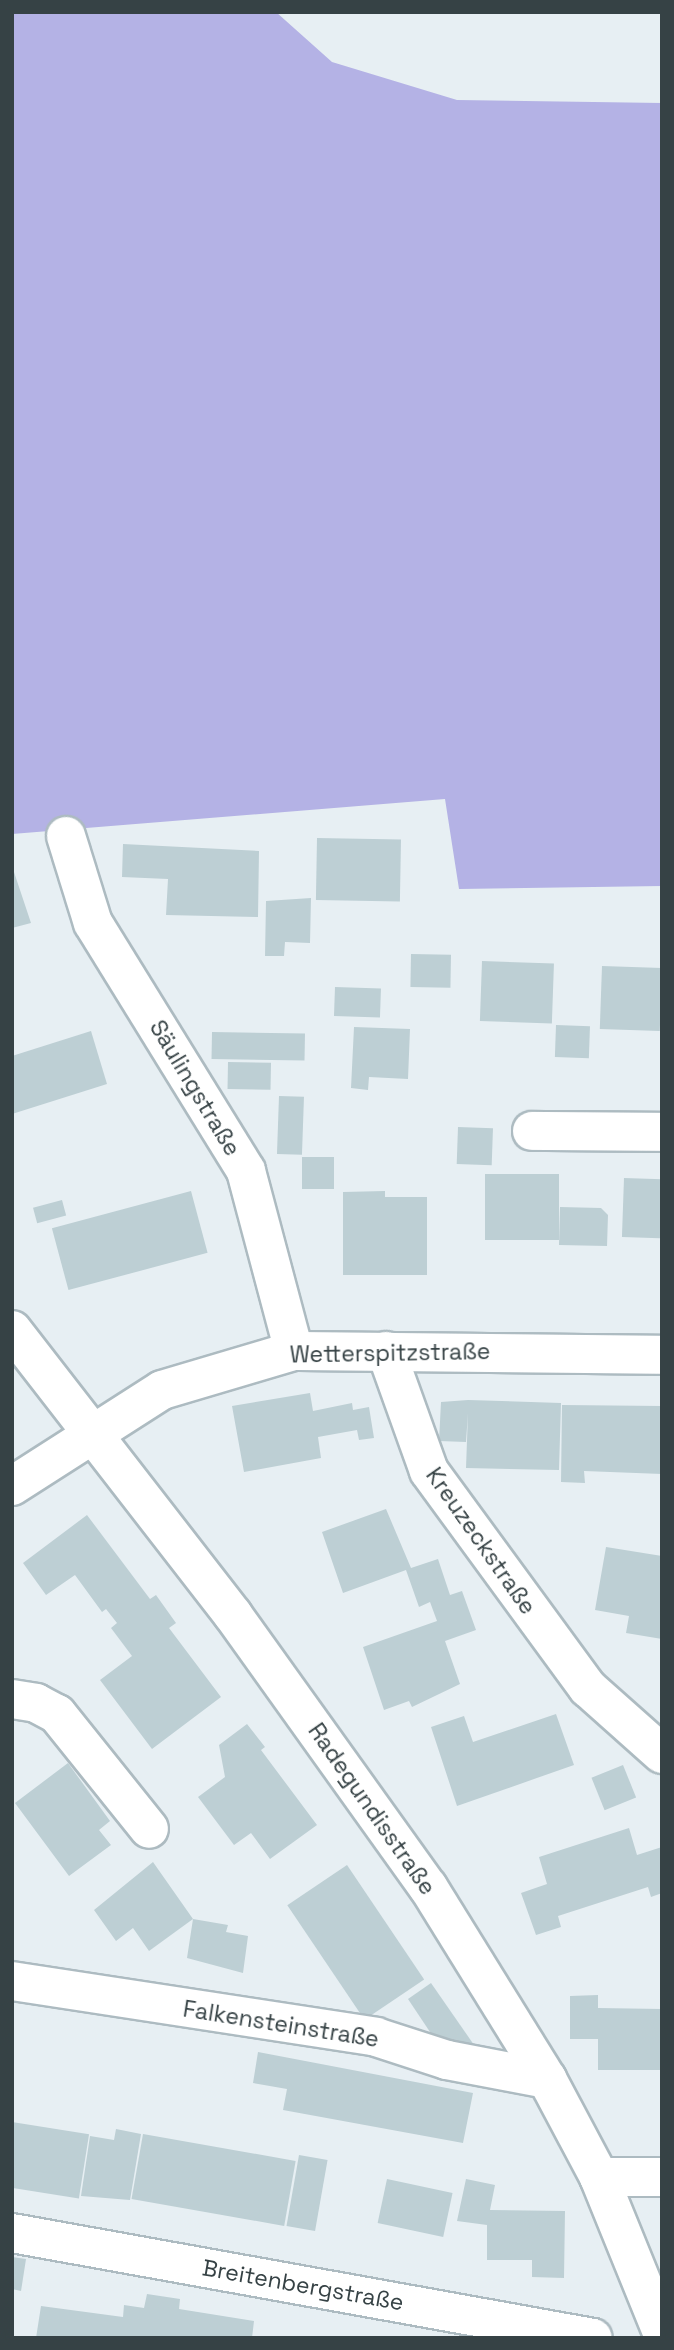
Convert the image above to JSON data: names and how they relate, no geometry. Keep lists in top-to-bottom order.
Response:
{
  "streets": {
    "street": [
      "Säulingstraße",
      "Wetterspitzstraße",
      "Kreuzeckstraße",
      "Radegundisstraße",
      "Falkensteinstraße",
      "Breitenbergstraße"
    ]
  },
  "crossings": [
    ["Säulingstraße", "Wetterspitzstraße"],
    ["Wetterspitzstraße", "Kreuzeckstraße"],
    ["Wetterspitzstraße", "Radegundisstraße"],
    ["Radegundisstraße", "Falkensteinstraße"]
  ]
}
